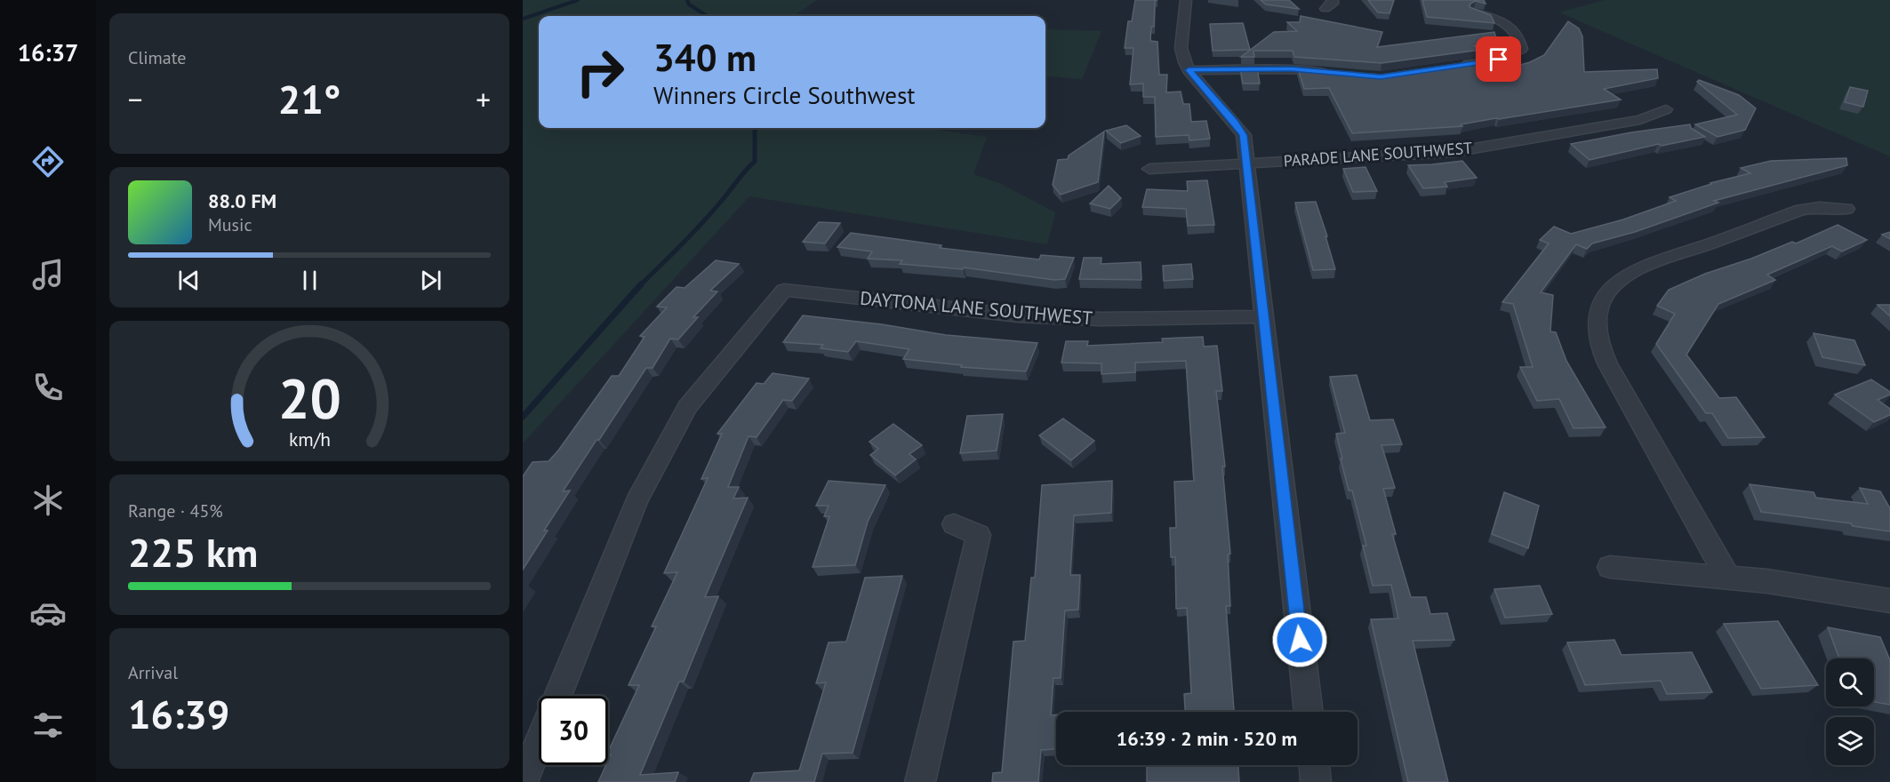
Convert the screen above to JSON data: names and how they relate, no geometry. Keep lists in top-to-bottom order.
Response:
{
  "streets": {
    "street": ["PARADE LANE SOUTHWEST", "DAYTONA LANE SOUTHWEST"]
  },
  "page": {
    "tabs": "16:37",
    "tile": [
      "Climate",
      ["Range · 45%", "225 km"],
      ["Arrival", "16:39"]
    ],
    "turn": ["340 m", "Winners Circle Southwest"],
    "heat": ["−", "21°", "+"],
    "song": ["88.0 FM", "Music"],
    "limit": "30",
    "trip": "16:39 · 2 min · 520 m",
    "gauge": ["20", "km/h"]
  }
}
